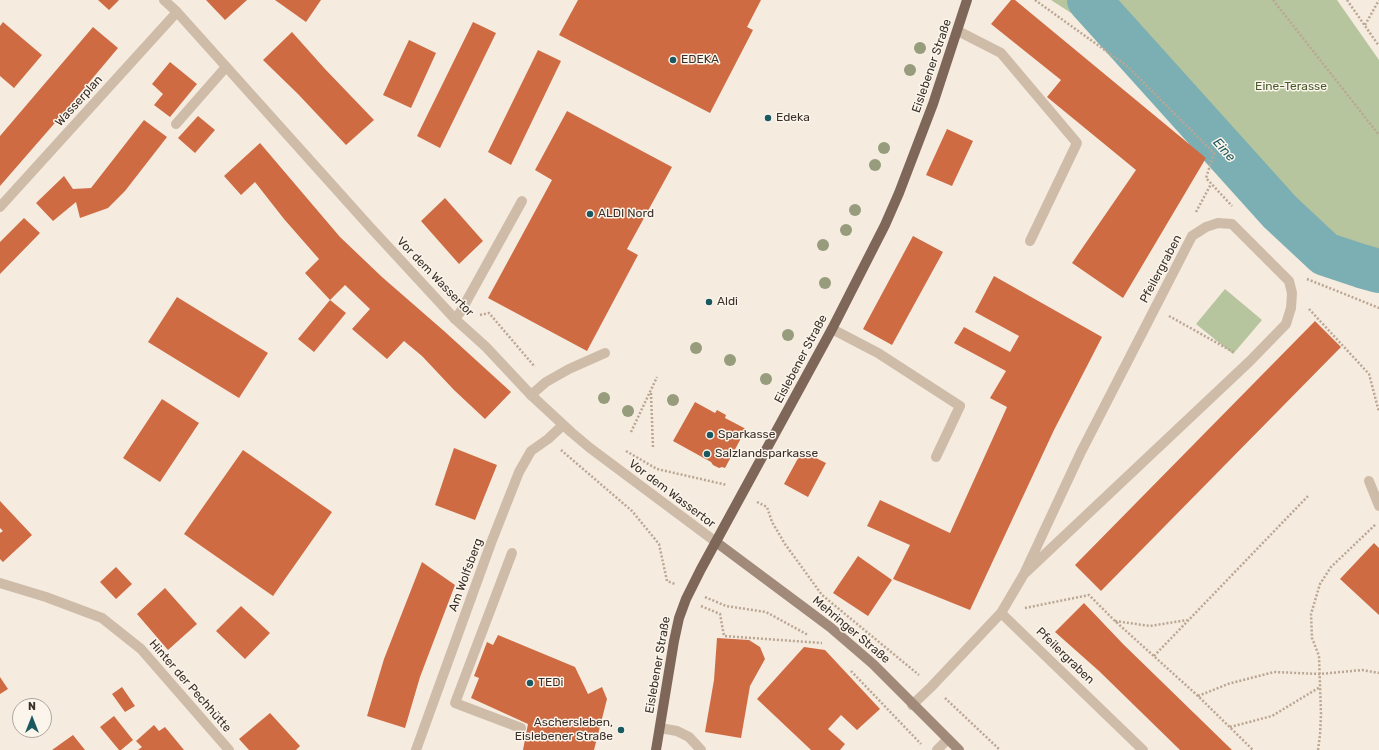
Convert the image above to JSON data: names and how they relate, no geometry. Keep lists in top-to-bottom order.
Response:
{
  "streets": {
    "main road": ["Eislebener Straße", "Mehringer Straße"],
    "street": [
      "Wasserplan",
      "Pfeilergraben",
      "Vor dem Wassertor",
      "Am Wolfsberg",
      "Hinter der Pechhütte"
    ]
  },
  "crossings": [
    ["Eislebener Straße", "Vor dem Wassertor"],
    ["Eislebener Straße", "Mehringer Straße"],
    ["Wasserplan", "Vor dem Wassertor"],
    ["Vor dem Wassertor", "Am Wolfsberg"],
    ["Vor dem Wassertor", "Mehringer Straße"]
  ],
  "water": ["Eine"],
  "parks": ["Eine-Terasse"],
  "places": [
    "EDEKA",
    "Edeka",
    "ALDI Nord",
    "Aldi",
    "Sparkasse",
    "Salzlandsparkasse",
    "TEDi",
    "Aschersleben, Eislebener Straße"
  ],
  "north": "top"
}
